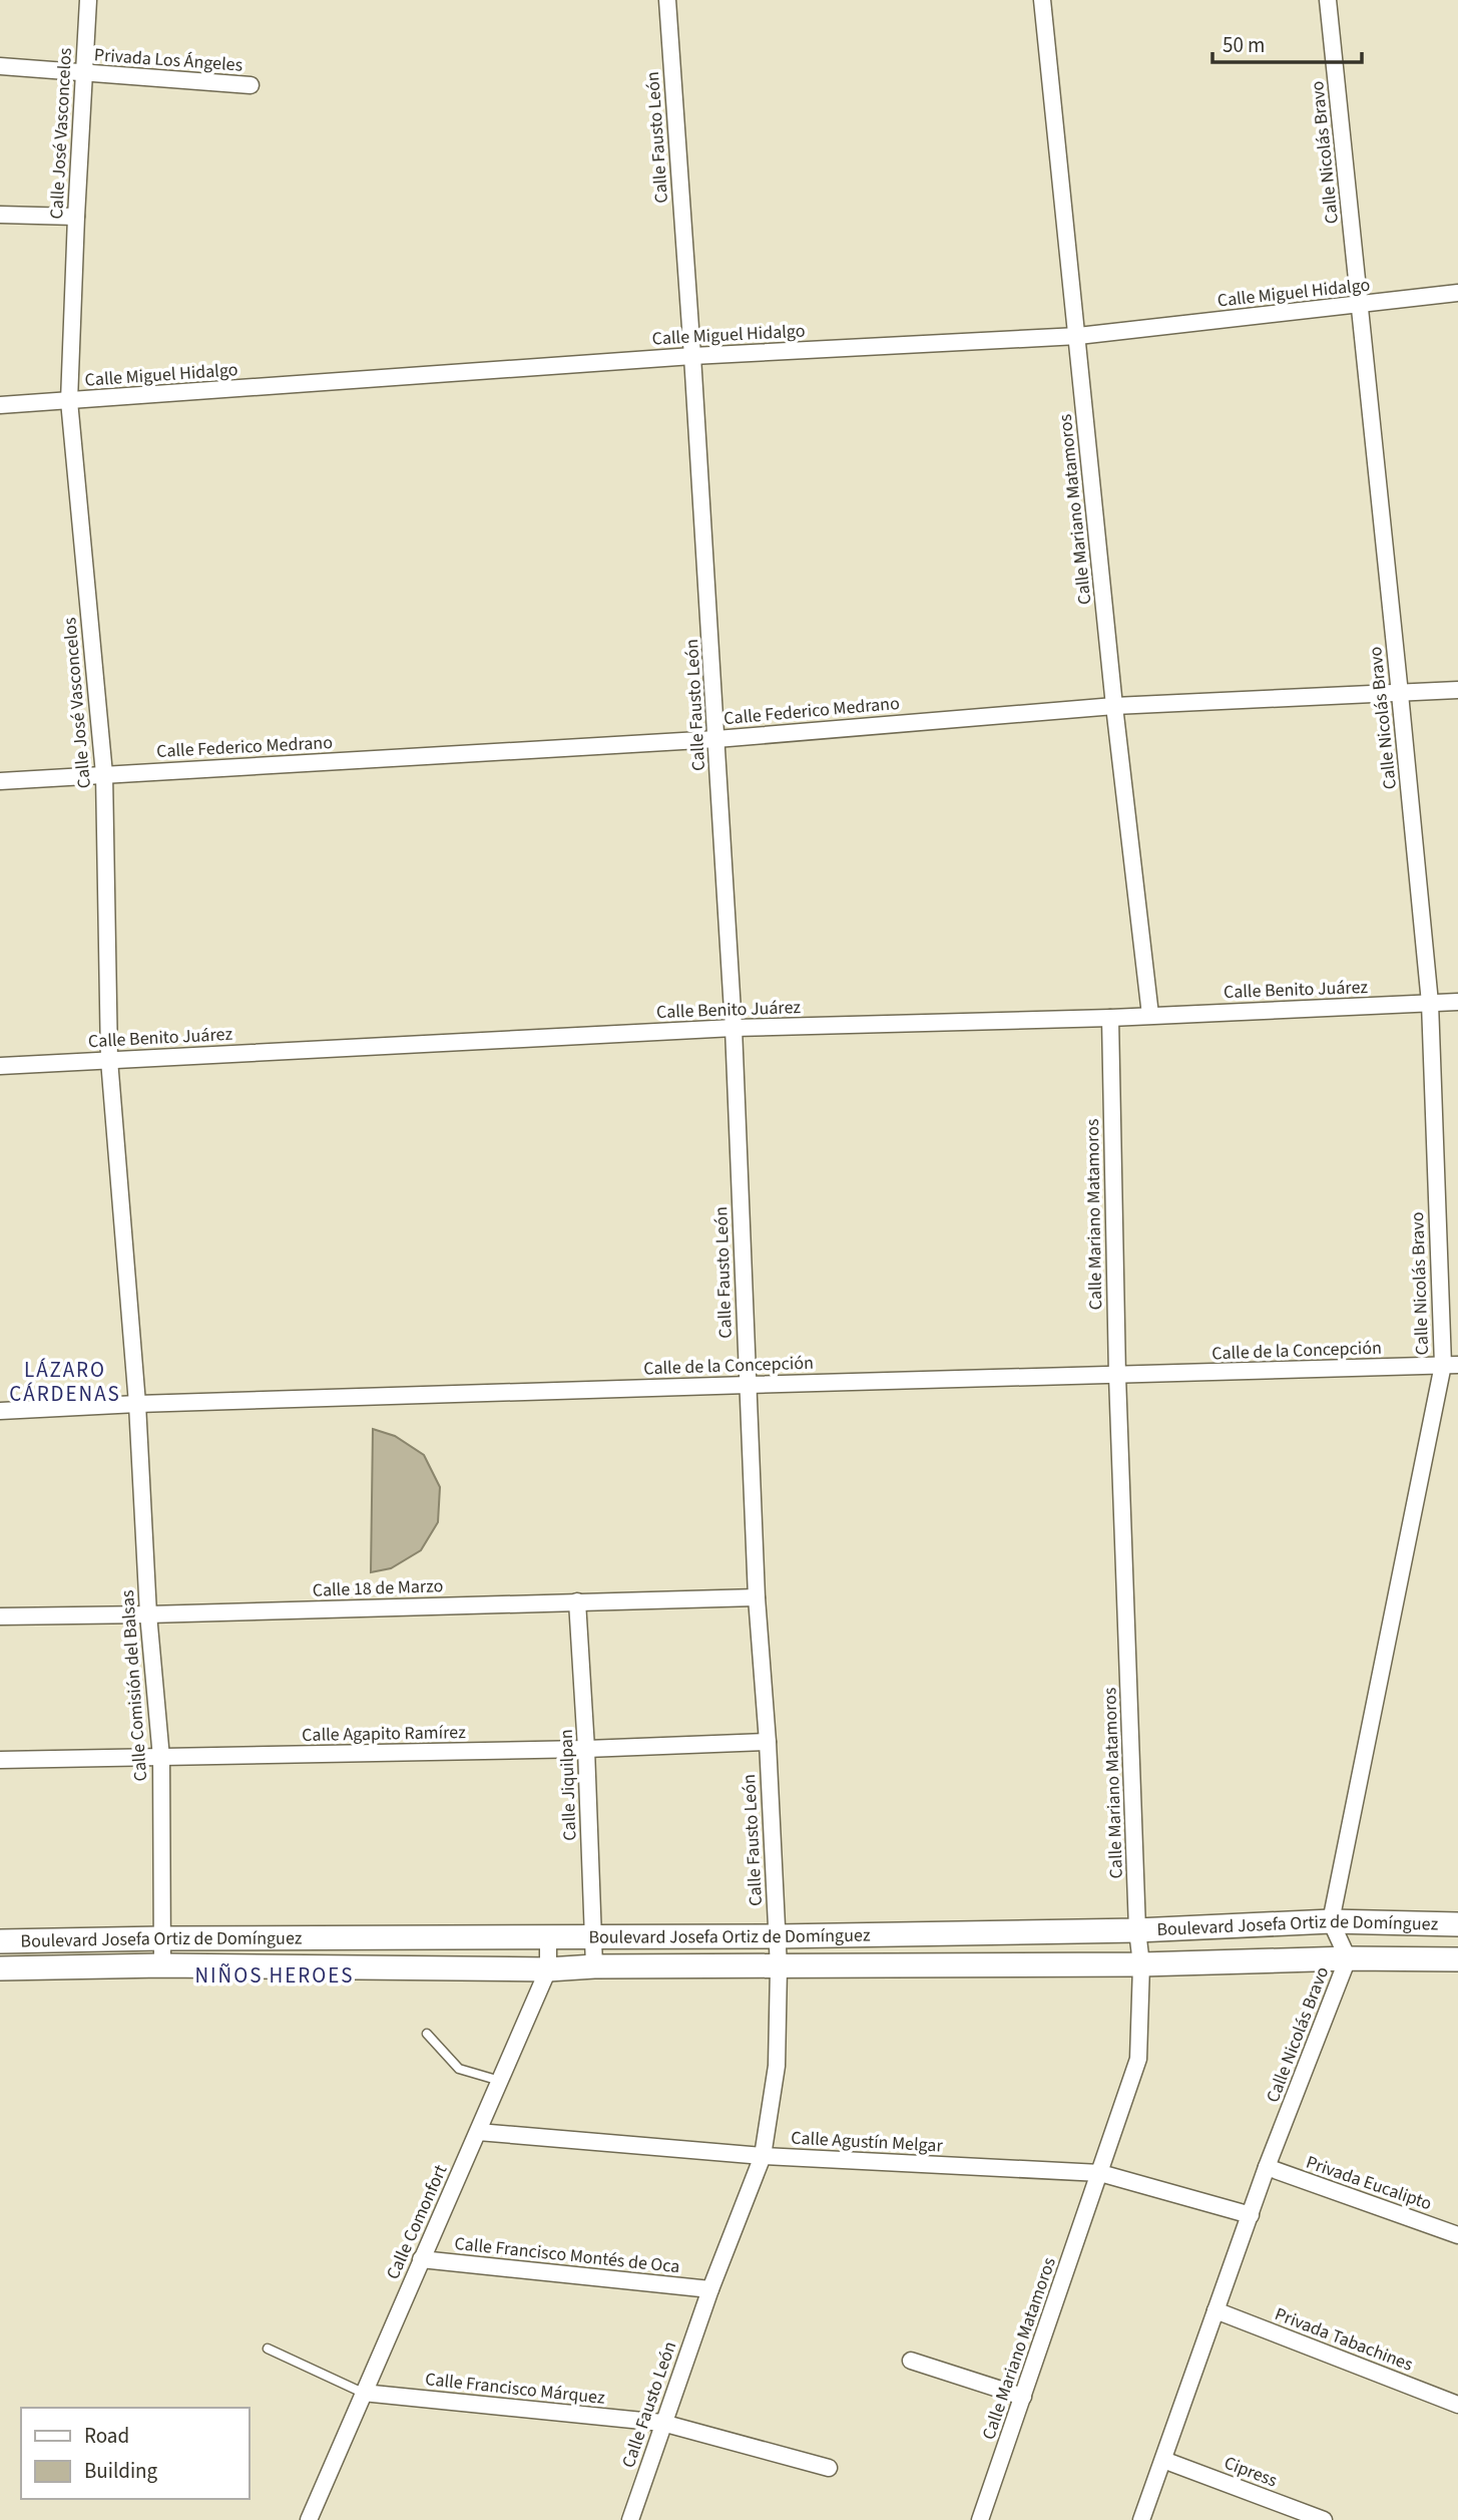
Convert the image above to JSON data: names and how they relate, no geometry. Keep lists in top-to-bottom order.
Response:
{
  "streets": {
    "street": [
      "Privada Los Ángeles",
      "Calle José Vasconcelos",
      "Calle Fausto León",
      "Calle Nicolás Bravo",
      "Calle Miguel Hidalgo",
      "Calle Mariano Matamoros",
      "Calle Federico Medrano",
      "Calle Benito Juárez",
      "Calle de la Concepción",
      "Calle 18 de Marzo",
      "Calle Comisión del Balsas",
      "Calle Agapito Ramírez",
      "Calle Jiquilpan",
      "Boulevard Josefa Ortiz de Domínguez",
      "Calle Agustín Melgar",
      "Privada Eucalipto",
      "Calle Comonfort",
      "Calle Francisco Montés de Oca",
      "Privada Tabachines",
      "Calle Francisco Márquez",
      "Cipress"
    ]
  },
  "crossings": [
    ["Privada Los Ángeles", "Calle José Vasconcelos"],
    ["Calle José Vasconcelos", "Calle Miguel Hidalgo"],
    ["Calle José Vasconcelos", "Calle Federico Medrano"],
    ["Calle José Vasconcelos", "Calle Benito Juárez"],
    ["Calle José Vasconcelos", "Calle de la Concepción"],
    ["Calle José Vasconcelos", "Calle Comisión del Balsas"],
    ["Calle Fausto León", "Calle Miguel Hidalgo"],
    ["Calle Fausto León", "Calle Federico Medrano"],
    ["Calle Fausto León", "Calle Benito Juárez"],
    ["Calle Fausto León", "Calle de la Concepción"],
    ["Calle Fausto León", "Calle 18 de Marzo"],
    ["Calle Fausto León", "Calle Agapito Ramírez"],
    ["Calle Fausto León", "Boulevard Josefa Ortiz de Domínguez"],
    ["Calle Fausto León", "Calle Agustín Melgar"],
    ["Calle Fausto León", "Calle Francisco Montés de Oca"],
    ["Calle Fausto León", "Calle Francisco Márquez"],
    ["Calle Nicolás Bravo", "Calle Miguel Hidalgo"],
    ["Calle Nicolás Bravo", "Calle Federico Medrano"],
    ["Calle Nicolás Bravo", "Calle Benito Juárez"],
    ["Calle Nicolás Bravo", "Calle de la Concepción"],
    ["Calle Nicolás Bravo", "Boulevard Josefa Ortiz de Domínguez"],
    ["Calle Nicolás Bravo", "Calle Agustín Melgar"],
    ["Calle Nicolás Bravo", "Privada Eucalipto"],
    ["Calle Nicolás Bravo", "Privada Tabachines"],
    ["Calle Nicolás Bravo", "Cipress"],
    ["Calle Miguel Hidalgo", "Calle Mariano Matamoros"],
    ["Calle Mariano Matamoros", "Calle Federico Medrano"],
    ["Calle Mariano Matamoros", "Calle Benito Juárez"],
    ["Calle Mariano Matamoros", "Calle de la Concepción"],
    ["Calle Mariano Matamoros", "Boulevard Josefa Ortiz de Domínguez"],
    ["Calle Mariano Matamoros", "Calle Agustín Melgar"],
    ["Calle de la Concepción", "Calle Comisión del Balsas"],
    ["Calle 18 de Marzo", "Calle Comisión del Balsas"],
    ["Calle 18 de Marzo", "Calle Jiquilpan"],
    ["Calle Comisión del Balsas", "Calle Agapito Ramírez"],
    ["Calle Comisión del Balsas", "Boulevard Josefa Ortiz de Domínguez"],
    ["Calle Agapito Ramírez", "Calle Jiquilpan"],
    ["Calle Jiquilpan", "Boulevard Josefa Ortiz de Domínguez"],
    ["Boulevard Josefa Ortiz de Domínguez", "Calle Comonfort"],
    ["Calle Agustín Melgar", "Calle Comonfort"],
    ["Calle Comonfort", "Calle Francisco Montés de Oca"],
    ["Calle Comonfort", "Calle Francisco Márquez"]
  ],
  "districts": ["LÁZARO CÁRDENAS", "NIÑOS HEROES"],
  "legend": ["Road", "Building"],
  "scale_bar": "50 m"
}
